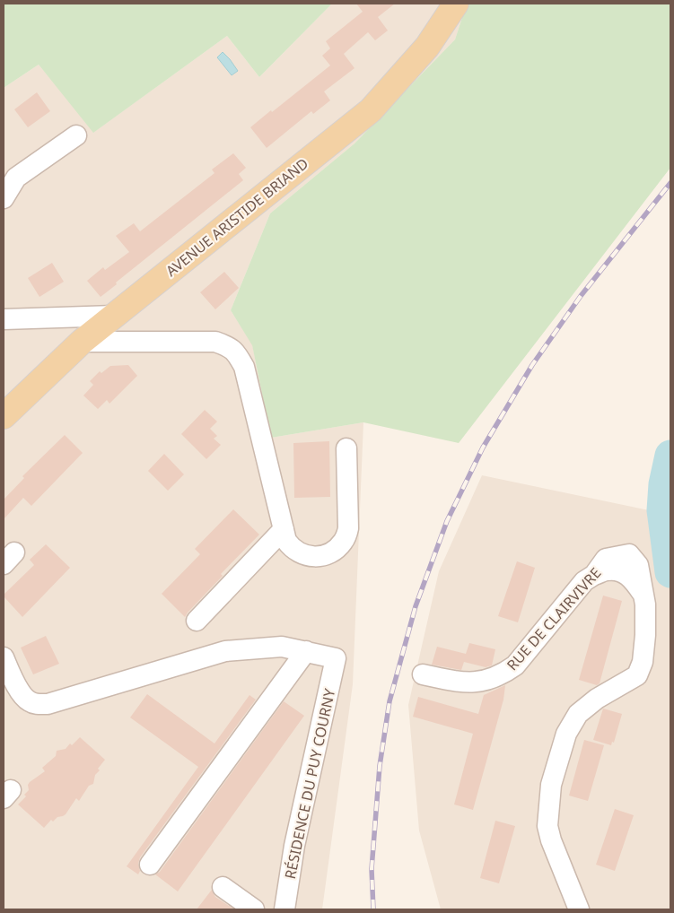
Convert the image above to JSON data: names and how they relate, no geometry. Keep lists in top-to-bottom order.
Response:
{
  "streets": {
    "main road": ["AVENUE ARISTIDE BRIAND"],
    "street": ["RUE DE CLAIRVIVRE", "RÉSIDENCE DU PUY COURNY"]
  }
}
